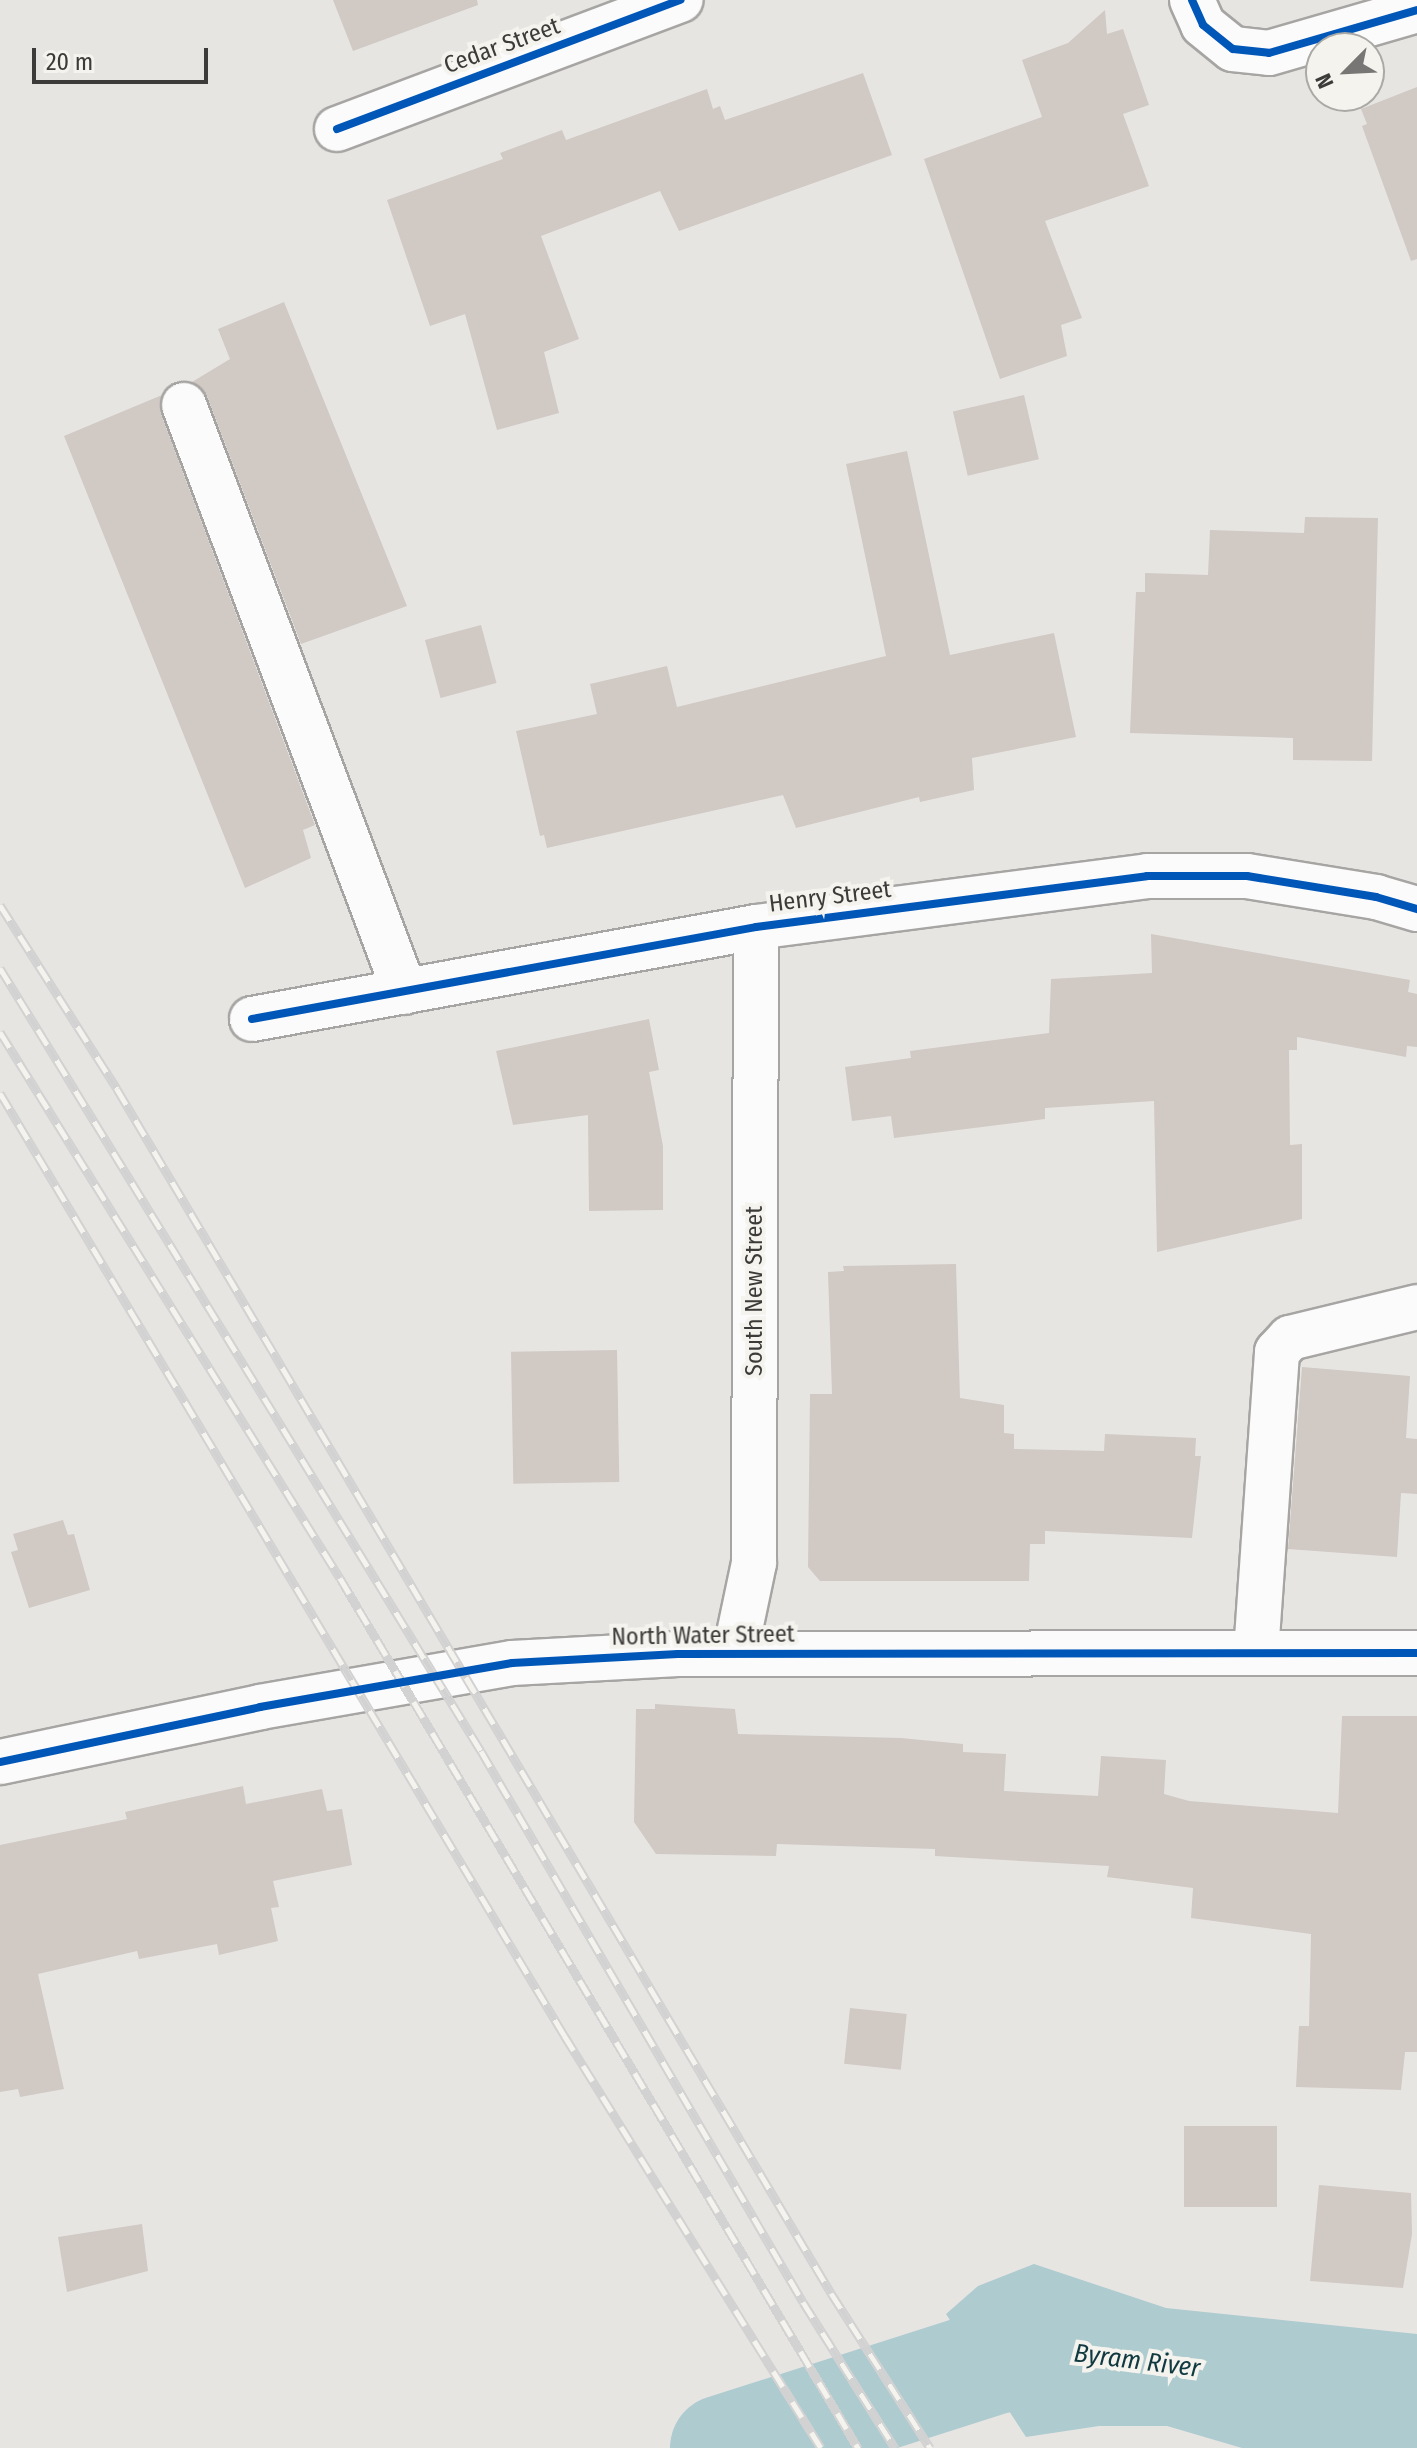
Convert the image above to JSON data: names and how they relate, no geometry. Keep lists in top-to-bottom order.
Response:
{
  "streets": {
    "street": [
      "Cedar Street",
      "Henry Street",
      "South New Street",
      "North Water Street"
    ]
  },
  "crossings": [
    ["Henry Street", "South New Street"],
    ["South New Street", "North Water Street"]
  ],
  "water": ["Byram River"],
  "scale_bar": "20 m",
  "north": "bottom left"
}
